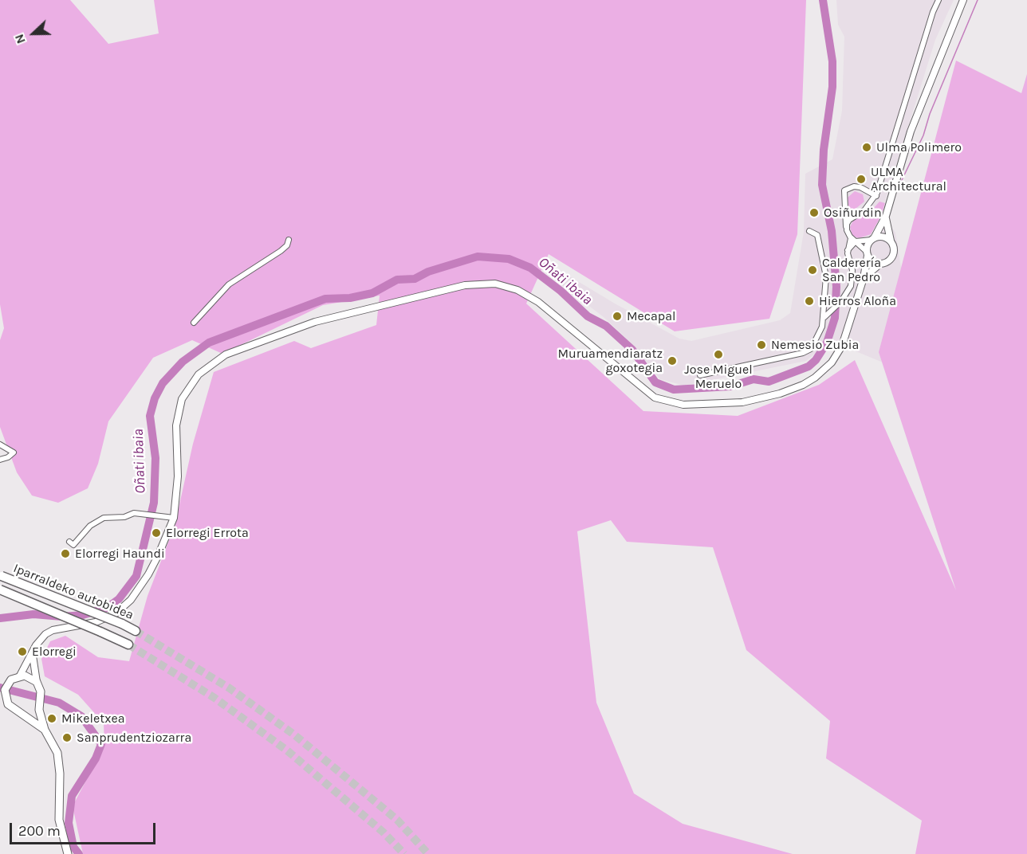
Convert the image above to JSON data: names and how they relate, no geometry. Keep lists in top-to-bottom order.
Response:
{
  "streets": {
    "highway": ["Iparraldeko autobidea"]
  },
  "water": ["Oñati ibaia"],
  "places": [
    "Ulma Polimero",
    "ULMA Architectural",
    "Osiñurdin",
    "Calderería San Pedro",
    "Hierros Aloña",
    "Mecapal",
    "Nemesio Zubia",
    "Jose Miguel Meruelo",
    "Muruamendiaratz goxotegia",
    "Elorregi Errota",
    "Elorregi Haundi",
    "Elorregi",
    "Mikeletxea",
    "Sanprudentziozarra"
  ],
  "scale_bar": "200 m",
  "north": "left"
}
